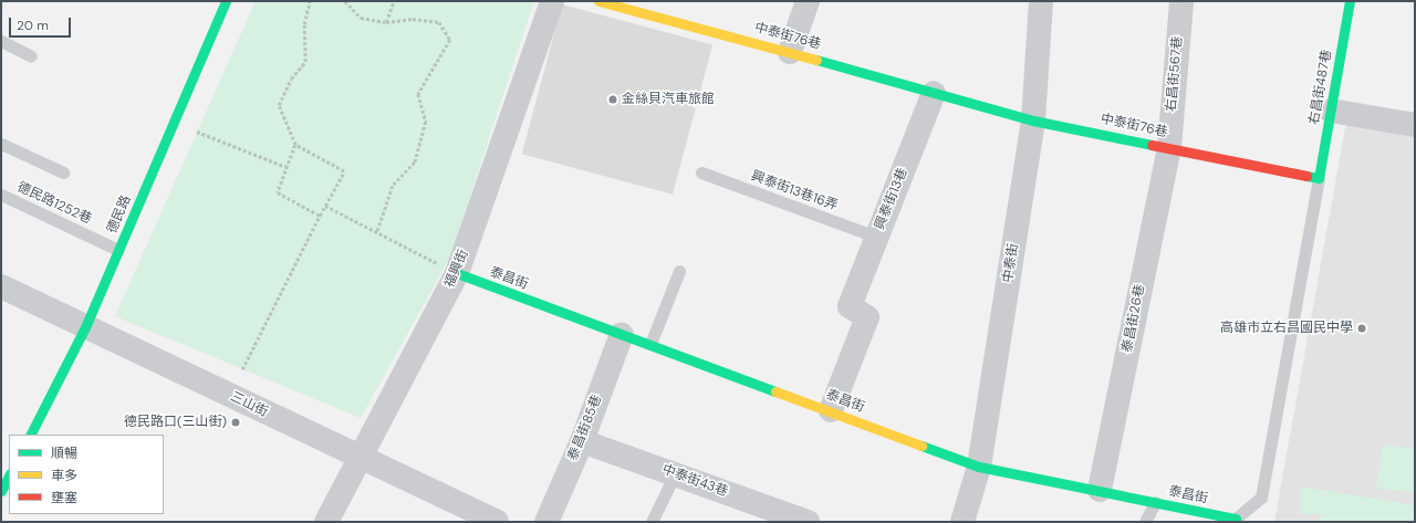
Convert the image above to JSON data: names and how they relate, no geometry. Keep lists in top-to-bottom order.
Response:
{
  "streets": {
    "street": [
      "中泰街76巷",
      "右昌街567巷",
      "右昌街487巷",
      "興泰街13巷",
      "德民路",
      "中泰街",
      "福興街",
      "泰昌街",
      "泰昌街26巷",
      "三山街",
      "泰昌街85巷",
      "中泰街43巷"
    ],
    "lane": ["興泰街13巷16弄", "德民路1252巷"]
  },
  "crossings": [
    ["中泰街76巷", "右昌街567巷"],
    ["中泰街76巷", "右昌街487巷"],
    ["中泰街76巷", "興泰街13巷"],
    ["中泰街76巷", "中泰街"],
    ["中泰街76巷", "泰昌街26巷"],
    ["右昌街567巷", "泰昌街26巷"],
    ["興泰街13巷16弄", "興泰街13巷"],
    ["興泰街13巷", "泰昌街"],
    ["德民路1252巷", "德民路"],
    ["德民路", "三山街"],
    ["中泰街", "泰昌街"],
    ["福興街", "泰昌街"],
    ["福興街", "三山街"],
    ["泰昌街", "泰昌街26巷"],
    ["泰昌街", "泰昌街85巷"],
    ["泰昌街85巷", "中泰街43巷"]
  ],
  "places": ["金絲貝汽車旅館", "高雄市立右昌國民中學", "德民路口(三山街)"],
  "legend": ["順暢", "車多", "壅塞"],
  "scale_bar": "20 m"
}
